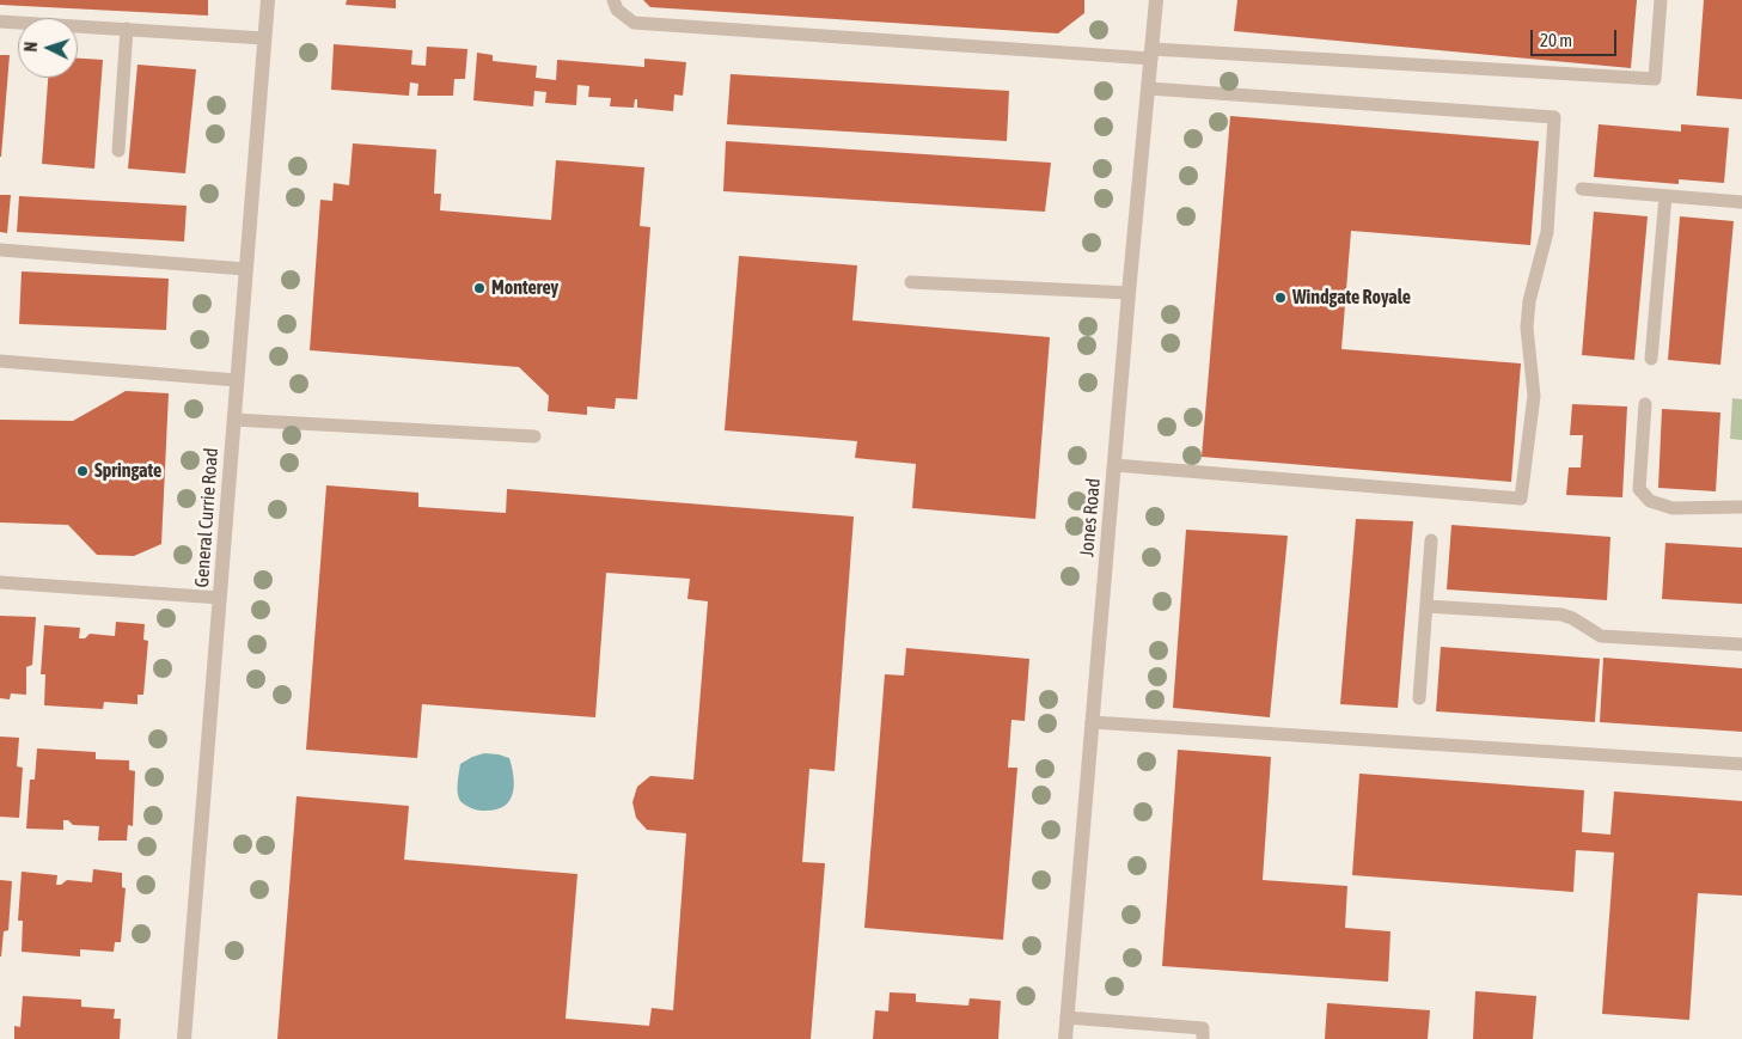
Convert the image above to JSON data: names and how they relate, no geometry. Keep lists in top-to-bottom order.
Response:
{
  "streets": {
    "street": ["General Currie Road", "Jones Road"]
  },
  "places": ["Monterey", "Windgate Royale", "Springate"],
  "scale_bar": "20 m",
  "north": "left"
}
